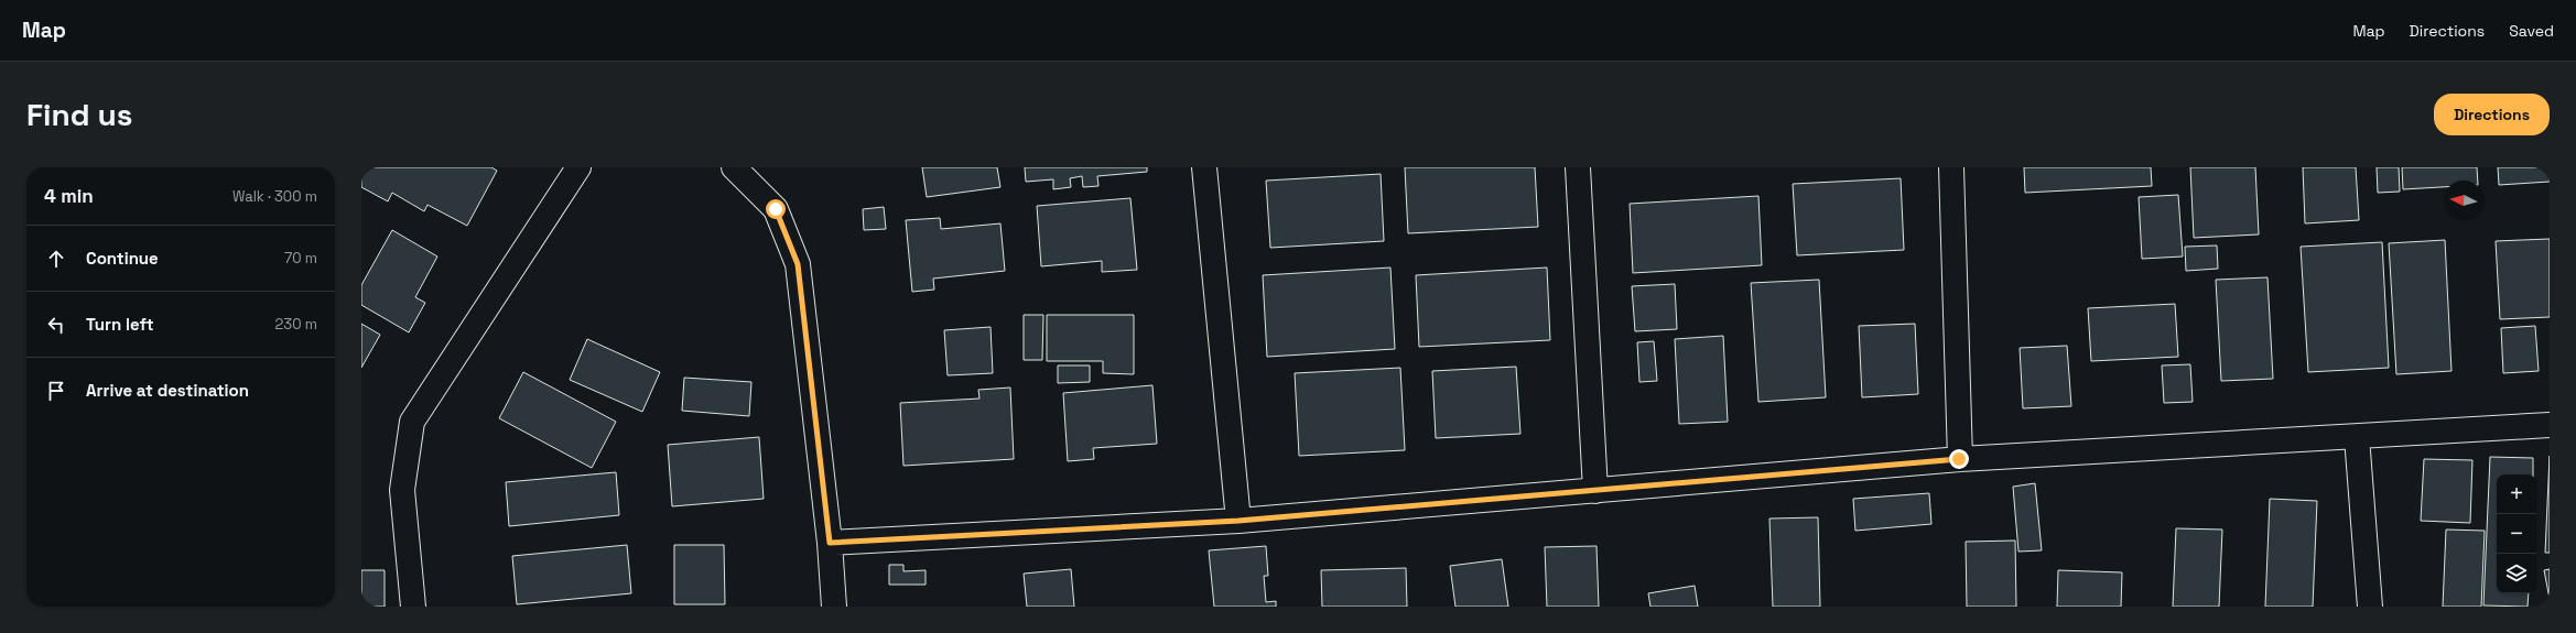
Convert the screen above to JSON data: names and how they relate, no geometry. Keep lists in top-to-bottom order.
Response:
{
  "north": "left",
  "page": {
    "header": "Map",
    "nav": ["Map", "Directions", "Saved"],
    "buttons": "Directions",
    "title": "Find us",
    "heading": ["4 min", "Walk · 300 m"],
    "list": [
      ["Continue", "70 m"],
      ["Turn left", "230 m"],
      "Arrive at destination"
    ],
    "map_buttons": ["+", "−"]
  }
}
